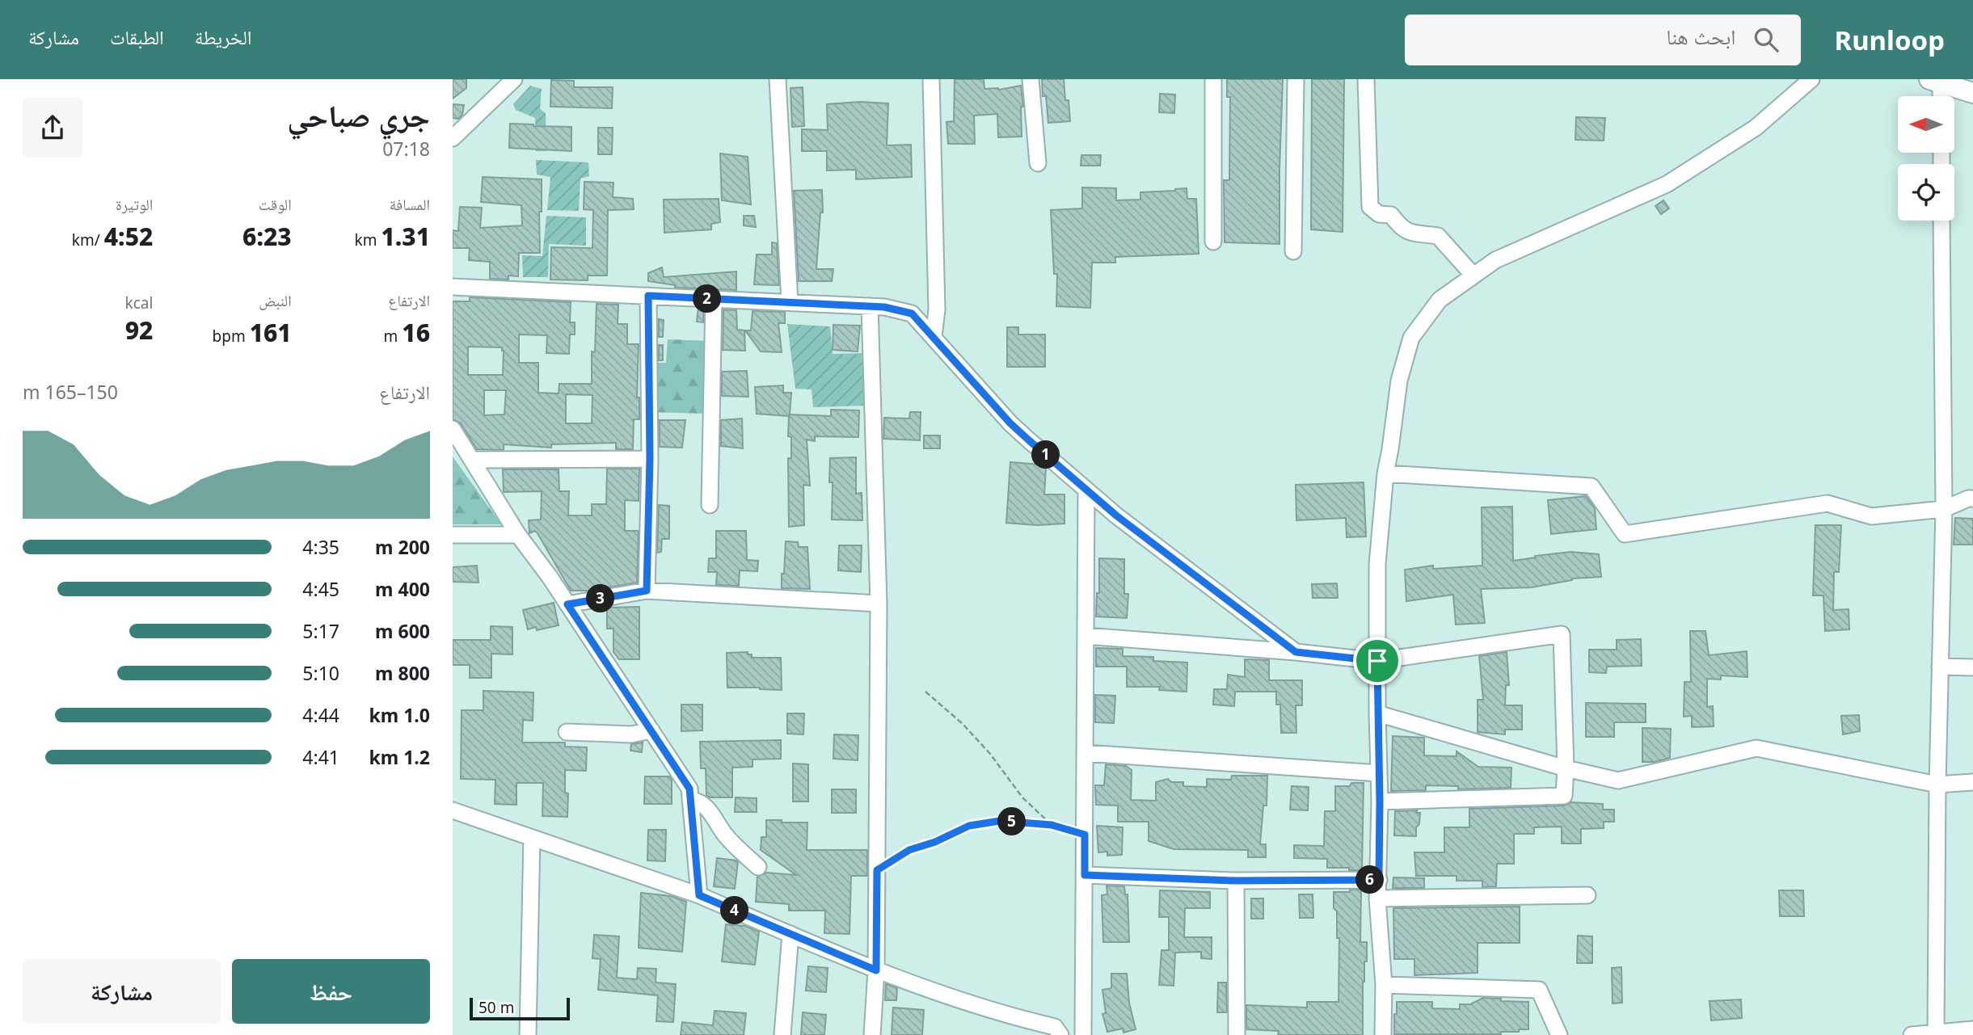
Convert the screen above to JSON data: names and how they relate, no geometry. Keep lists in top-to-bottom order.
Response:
{
  "scale_bar": "50 m",
  "north": "left",
  "page": {
    "header": "Runloop",
    "search": "ابحث هنا",
    "nav": ["الخريطة", "الطبقات", "مشاركة"],
    "heading": ["جري صباحي", "07:18"],
    "stats": [
      ["المسافة", "1.31 km"],
      ["الوقت", "6:23"],
      ["الوتيرة", "4:52 /km"],
      ["الارتفاع", "16 m"],
      ["النبض", "161 bpm"],
      ["kcal", "92"]
    ],
    "pins": [
      "2",
      "1",
      "3",
      "5",
      "6",
      "4"
    ],
    "chart": ["الارتفاع", "150–165 m"],
    "list": [
      {
        "name": "200 m",
        "note": "4:35"
      },
      {
        "name": "400 m",
        "note": "4:45"
      },
      {
        "name": "600 m",
        "note": "5:17"
      },
      {
        "name": "800 m",
        "note": "5:10"
      },
      {
        "name": "1.0 km",
        "note": "4:44"
      },
      {
        "name": "1.2 km",
        "note": "4:41"
      }
    ],
    "buttons": ["حفظ", "مشاركة"],
    "scale": "50 m"
  }
}
